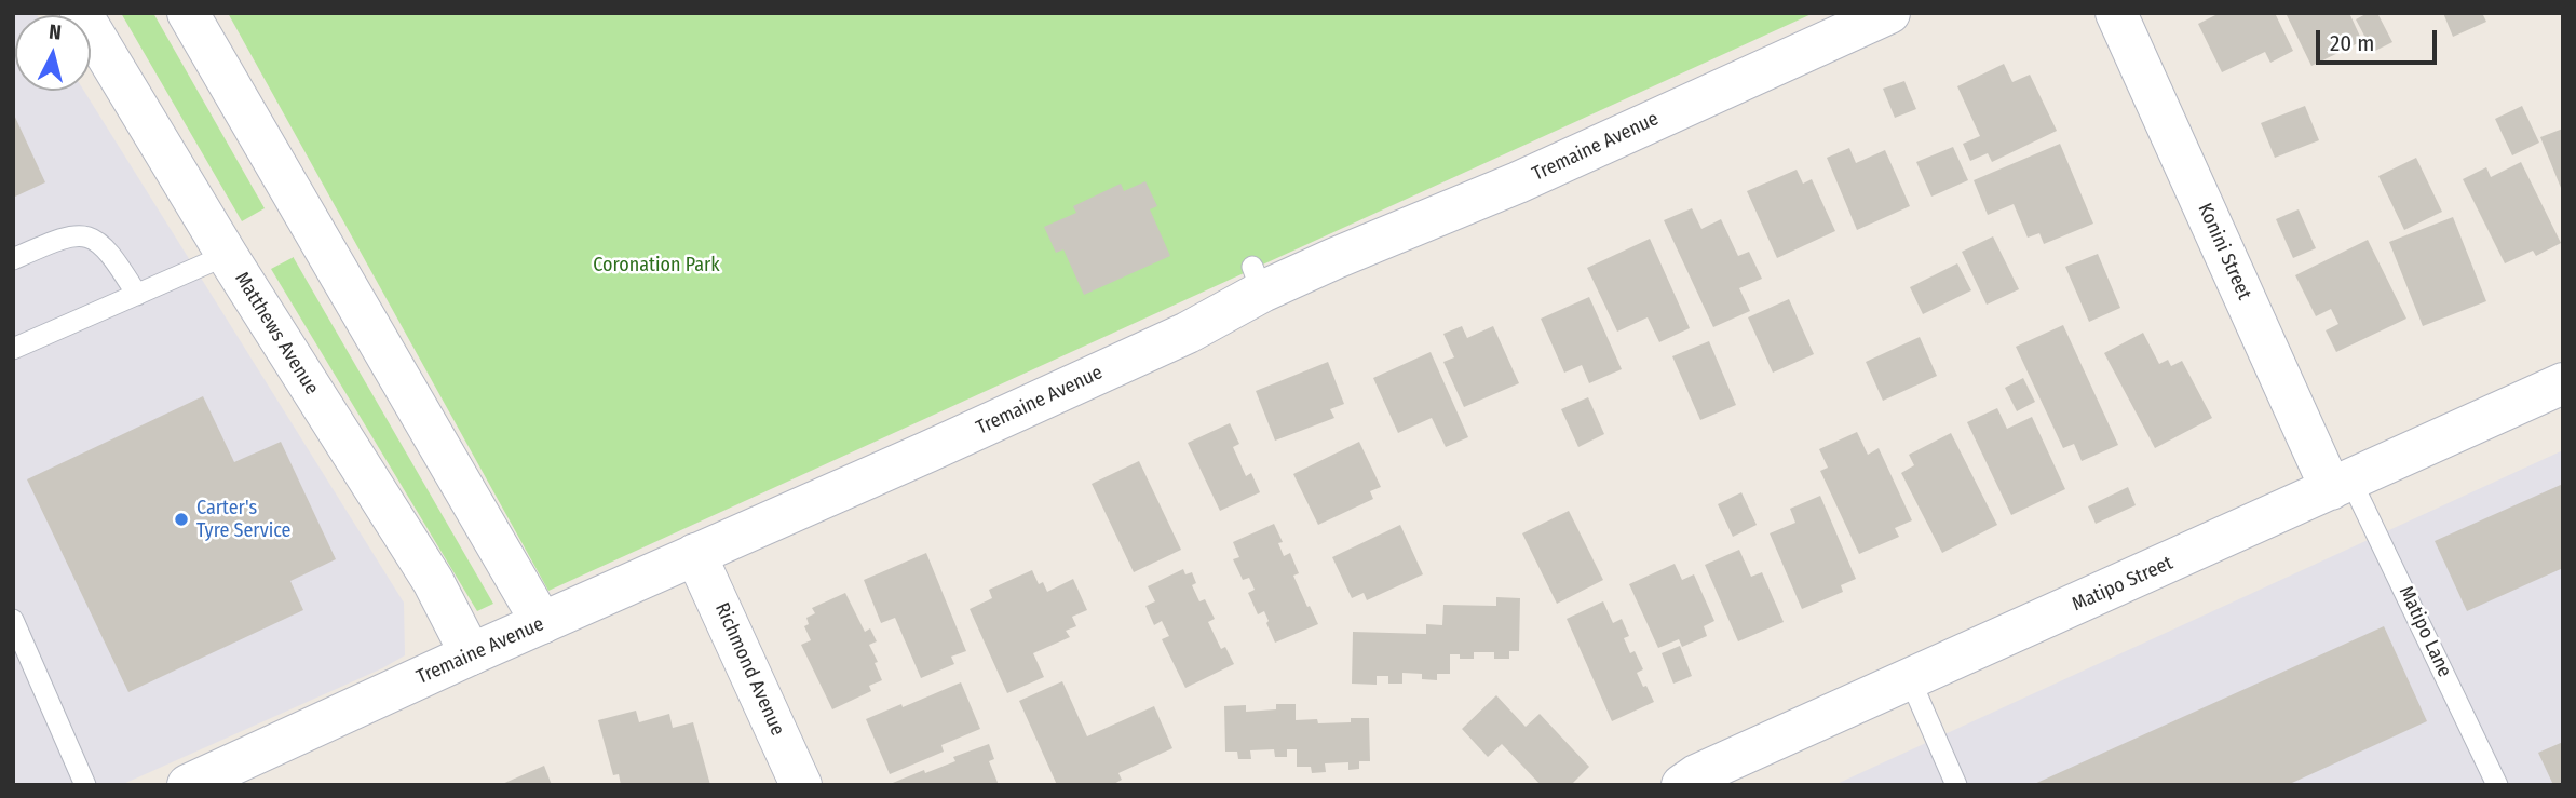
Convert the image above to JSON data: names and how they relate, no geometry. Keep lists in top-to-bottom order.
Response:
{
  "streets": {
    "street": [
      "Tremaine Avenue",
      "Konini Street",
      "Matthews Avenue",
      "Matipo Street",
      "Richmond Avenue"
    ],
    "lane": ["Matipo Lane"]
  },
  "crossings": [
    ["Tremaine Avenue", "Matthews Avenue"],
    ["Tremaine Avenue", "Richmond Avenue"],
    ["Konini Street", "Matipo Street"],
    ["Konini Street", "Matipo Lane"],
    ["Matipo Street", "Matipo Lane"]
  ],
  "parks": ["Coronation Park"],
  "places": ["Carter's Tyre Service"],
  "scale_bar": "20 m",
  "north": "top"
}
